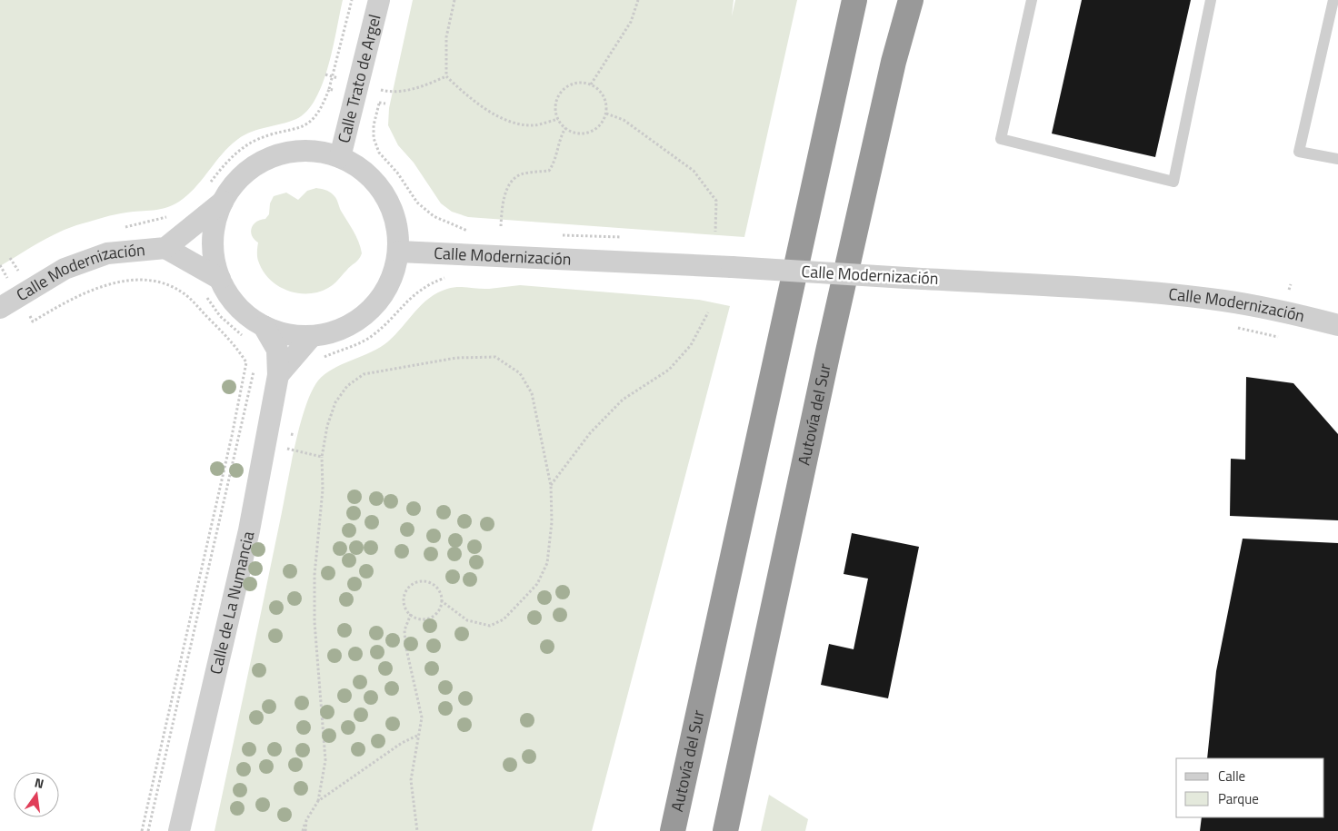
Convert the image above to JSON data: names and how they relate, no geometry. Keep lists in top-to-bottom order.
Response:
{
  "streets": {
    "highway": ["Autovía del Sur"],
    "street": ["Calle Trato de Argel", "Calle Modernización", "Calle de La Numancia"]
  },
  "legend": ["Calle", "Parque"],
  "north": "top"
}
